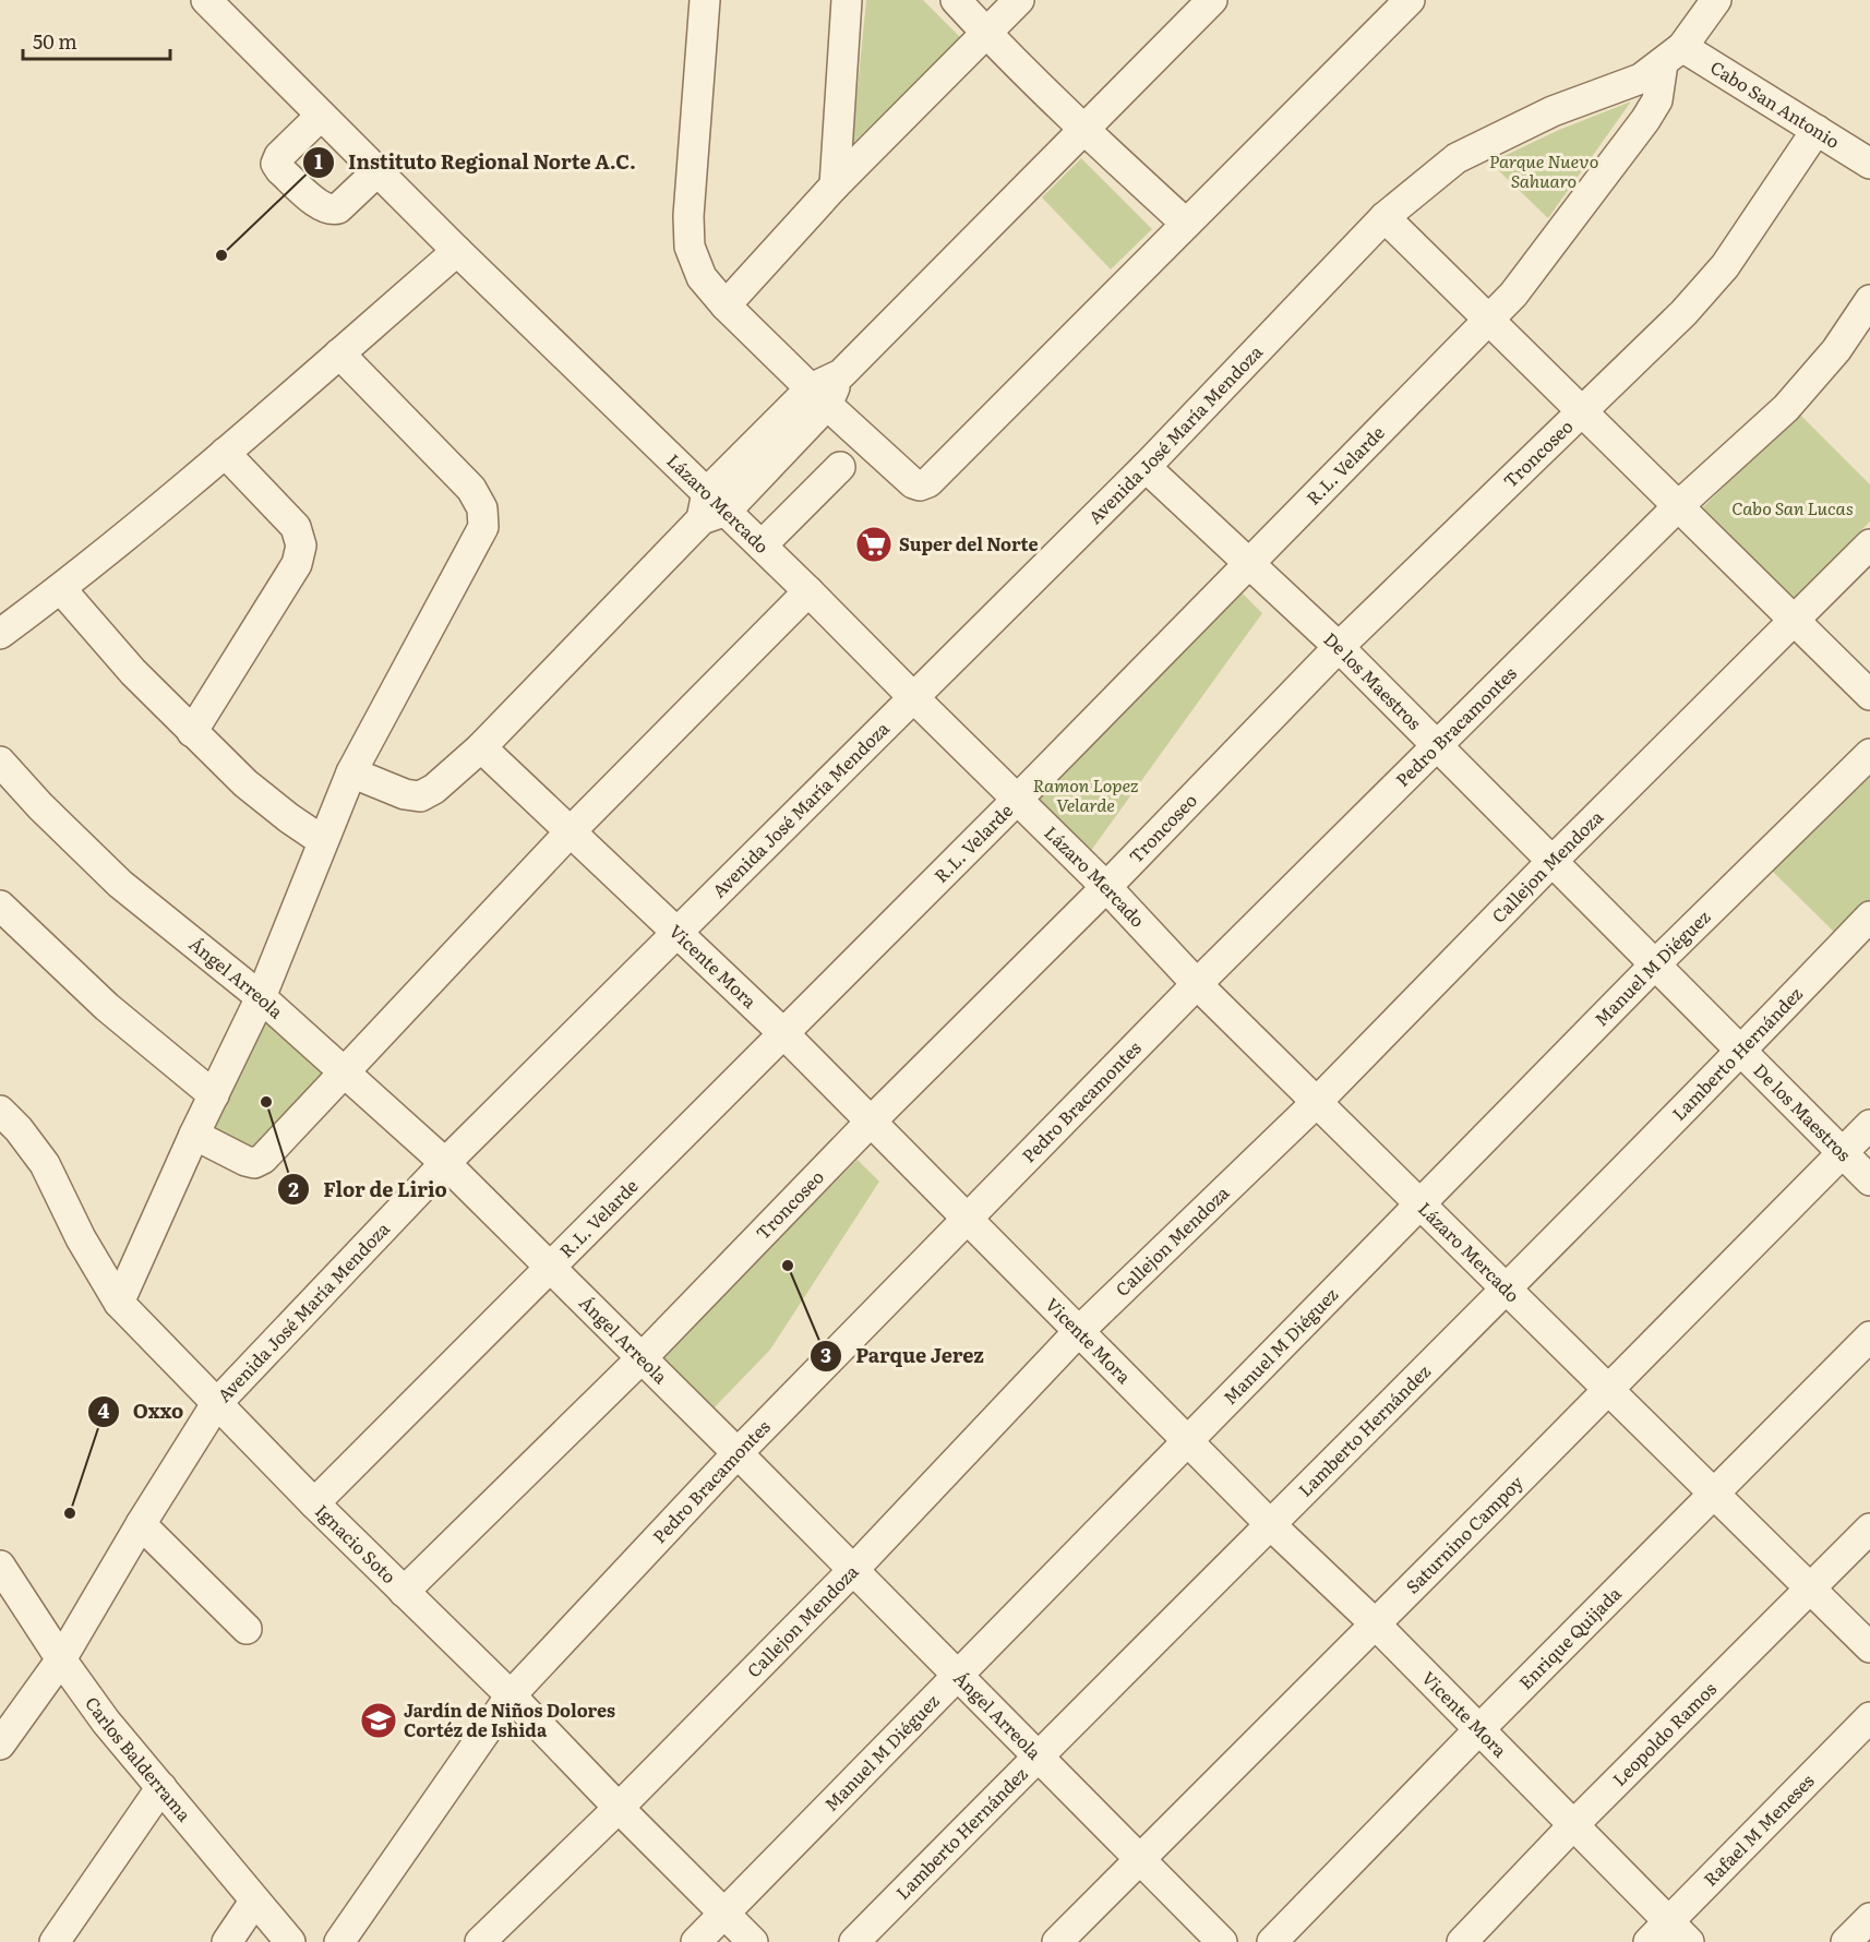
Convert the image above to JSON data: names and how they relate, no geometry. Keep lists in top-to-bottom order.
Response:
{
  "streets": {
    "street": [
      "Cabo San Antonio",
      "Avenida José María Mendoza",
      "Troncoseo",
      "R.L. Velarde",
      "Lázaro Mercado",
      "De los Maestros",
      "Pedro Bracamontes",
      "Callejon Mendoza",
      "Vicente Mora",
      "Manuel M Diéguez",
      "Ángel Arreola",
      "Lamberto Hernández",
      "Saturnino Campoy",
      "Ignacio Soto",
      "Enrique Quijada",
      "Leopoldo Ramos",
      "Carlos Balderrama",
      "Rafael M Meneses"
    ]
  },
  "crossings": [
    ["Cabo San Antonio", "Avenida José María Mendoza"],
    ["Cabo San Antonio", "Troncoseo"],
    ["Cabo San Antonio", "R.L. Velarde"],
    ["Avenida José María Mendoza", "R.L. Velarde"],
    ["Avenida José María Mendoza", "Lázaro Mercado"],
    ["Avenida José María Mendoza", "De los Maestros"],
    ["Avenida José María Mendoza", "Vicente Mora"],
    ["Avenida José María Mendoza", "Ángel Arreola"],
    ["Avenida José María Mendoza", "Ignacio Soto"],
    ["Avenida José María Mendoza", "Carlos Balderrama"],
    ["Troncoseo", "Lázaro Mercado"],
    ["Troncoseo", "De los Maestros"],
    ["Troncoseo", "Vicente Mora"],
    ["Troncoseo", "Ángel Arreola"],
    ["Troncoseo", "Ignacio Soto"],
    ["R.L. Velarde", "Lázaro Mercado"],
    ["R.L. Velarde", "De los Maestros"],
    ["R.L. Velarde", "Vicente Mora"],
    ["R.L. Velarde", "Ángel Arreola"],
    ["R.L. Velarde", "Ignacio Soto"],
    ["Lázaro Mercado", "Pedro Bracamontes"],
    ["Lázaro Mercado", "Callejon Mendoza"],
    ["Lázaro Mercado", "Manuel M Diéguez"],
    ["Lázaro Mercado", "Lamberto Hernández"],
    ["Lázaro Mercado", "Saturnino Campoy"],
    ["Lázaro Mercado", "Enrique Quijada"],
    ["Lázaro Mercado", "Leopoldo Ramos"],
    ["De los Maestros", "Pedro Bracamontes"],
    ["De los Maestros", "Callejon Mendoza"],
    ["De los Maestros", "Manuel M Diéguez"],
    ["De los Maestros", "Lamberto Hernández"],
    ["De los Maestros", "Saturnino Campoy"],
    ["Pedro Bracamontes", "Vicente Mora"],
    ["Pedro Bracamontes", "Ángel Arreola"],
    ["Pedro Bracamontes", "Ignacio Soto"],
    ["Callejon Mendoza", "Vicente Mora"],
    ["Callejon Mendoza", "Ángel Arreola"],
    ["Callejon Mendoza", "Ignacio Soto"],
    ["Vicente Mora", "Manuel M Diéguez"],
    ["Vicente Mora", "Lamberto Hernández"],
    ["Vicente Mora", "Saturnino Campoy"],
    ["Vicente Mora", "Enrique Quijada"],
    ["Vicente Mora", "Leopoldo Ramos"],
    ["Vicente Mora", "Rafael M Meneses"],
    ["Manuel M Diéguez", "Ángel Arreola"],
    ["Manuel M Diéguez", "Ignacio Soto"],
    ["Ángel Arreola", "Lamberto Hernández"],
    ["Ángel Arreola", "Saturnino Campoy"]
  ],
  "parks": ["Parque Nuevo Sahuaro", "Cabo San Lucas", "Ramon Lopez Velarde"],
  "places": {
    "other": [
      "Instituto Regional Norte A.C.",
      "Flor de Lirio",
      "Parque Jerez",
      "Oxxo"
    ],
    "supermarket": ["Super del Norte"],
    "school or university": ["Jardín de Niños Dolores Cortéz de Ishida"]
  },
  "scale_bar": "50 m"
}
